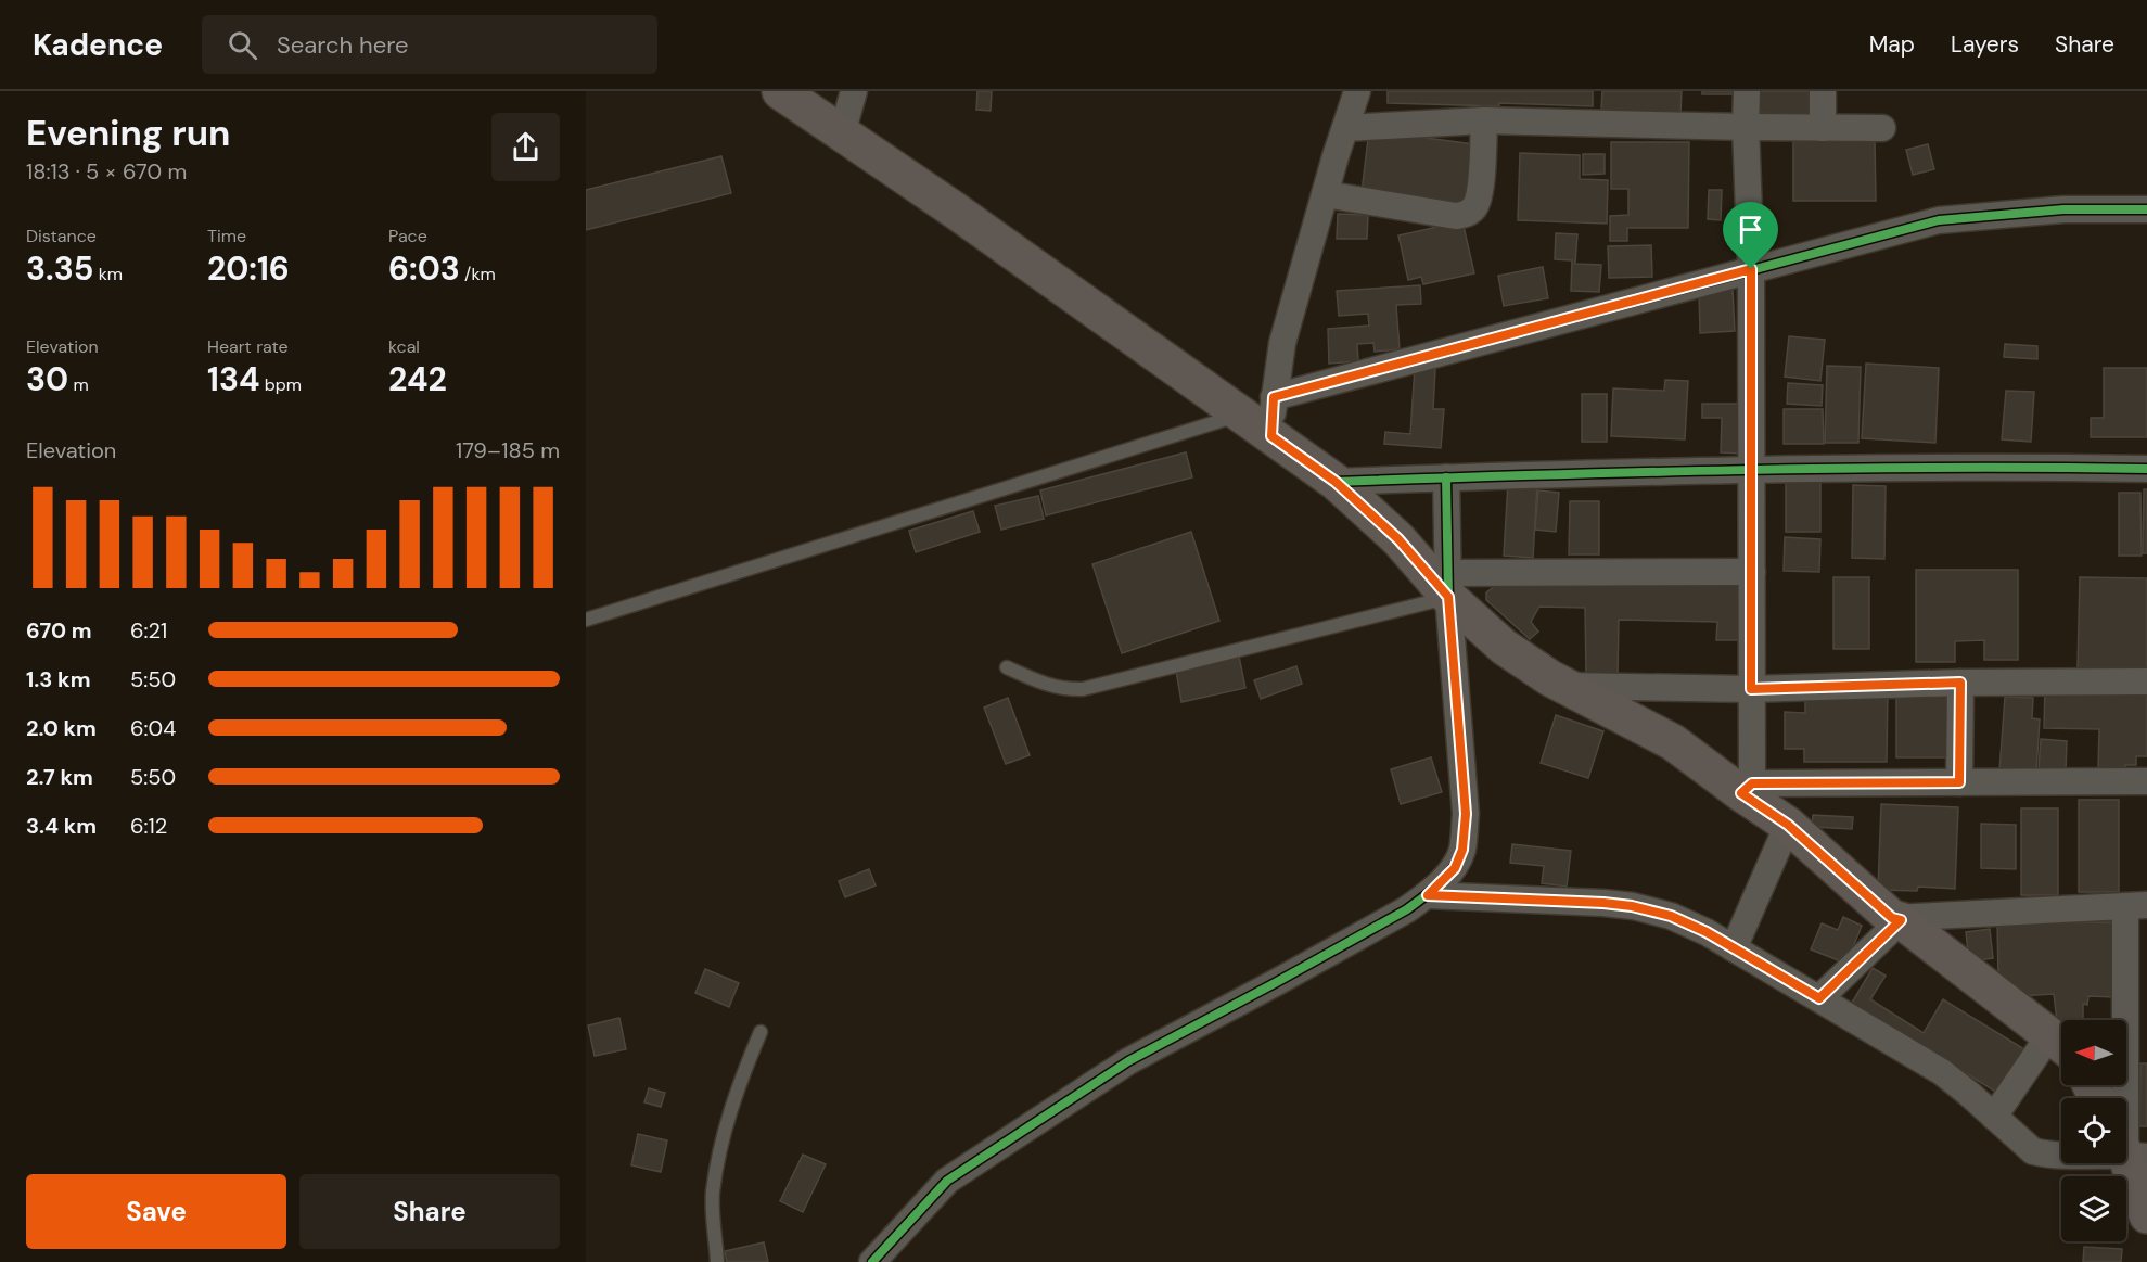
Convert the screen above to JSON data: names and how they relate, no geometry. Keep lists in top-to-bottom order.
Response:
{
  "north": "left",
  "page": {
    "header": "Kadence",
    "search": "Search here",
    "nav": ["Map", "Layers", "Share"],
    "heading": ["Evening run", "18:13 · 5 × 670 m"],
    "stats": [
      ["Distance", "3.35 km"],
      ["Time", "20:16"],
      ["Pace", "6:03 /km"],
      ["Elevation", "30 m"],
      ["Heart rate", "134 bpm"],
      ["kcal", "242"]
    ],
    "chart": ["Elevation", "179–185 m"],
    "list": [
      {
        "name": "670 m",
        "note": "6:21"
      },
      {
        "name": "1.3 km",
        "note": "5:50"
      },
      {
        "name": "2.0 km",
        "note": "6:04"
      },
      {
        "name": "2.7 km",
        "note": "5:50"
      },
      {
        "name": "3.4 km",
        "note": "6:12"
      }
    ],
    "buttons": ["Save", "Share"]
  }
}
